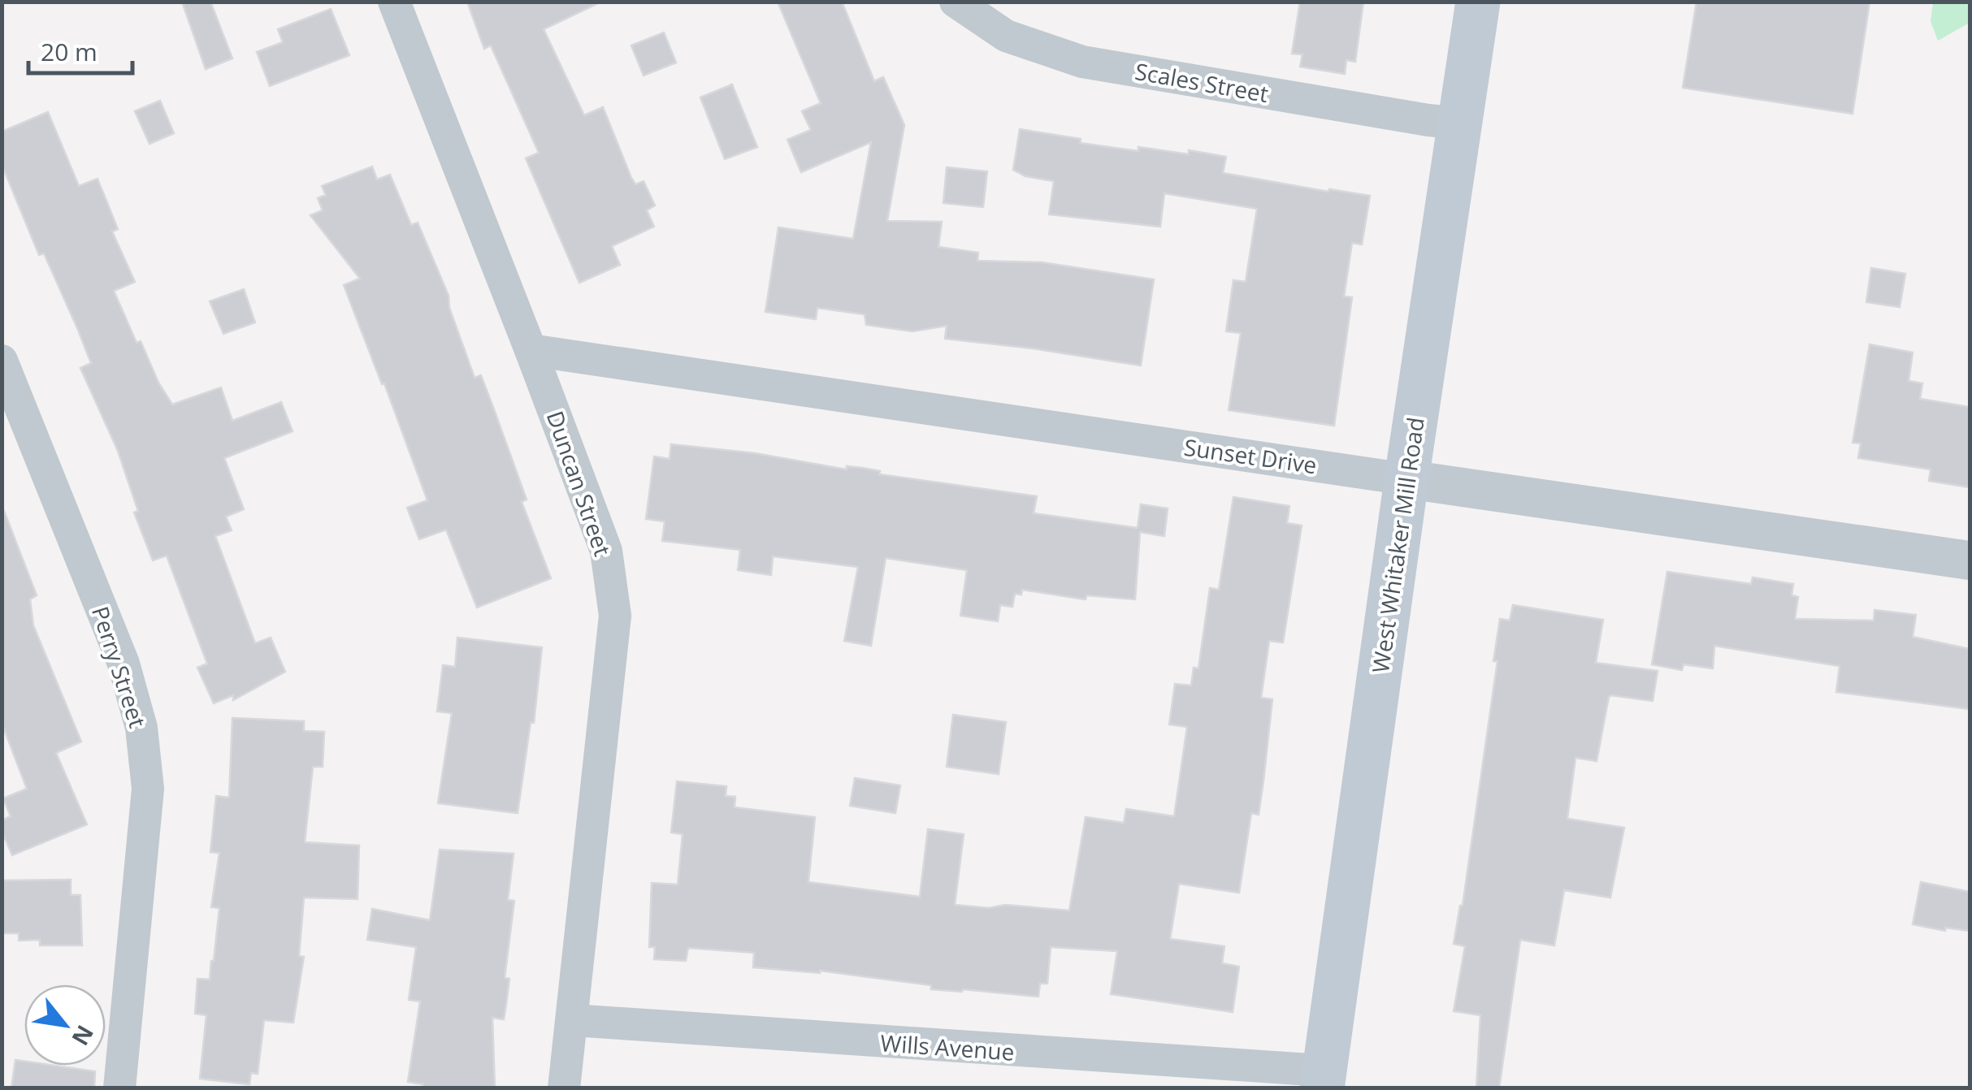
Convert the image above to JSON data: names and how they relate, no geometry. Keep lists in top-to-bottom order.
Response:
{
  "streets": {
    "main road": ["West Whitaker Mill Road"],
    "street": [
      "Scales Street",
      "Sunset Drive",
      "Duncan Street",
      "Perry Street",
      "Wills Avenue"
    ]
  },
  "crossings": [
    ["Scales Street", "West Whitaker Mill Road"],
    ["Sunset Drive", "Duncan Street"],
    ["Sunset Drive", "West Whitaker Mill Road"],
    ["Duncan Street", "Wills Avenue"],
    ["West Whitaker Mill Road", "Wills Avenue"]
  ],
  "scale_bar": "20 m",
  "north": "bottom right"
}
